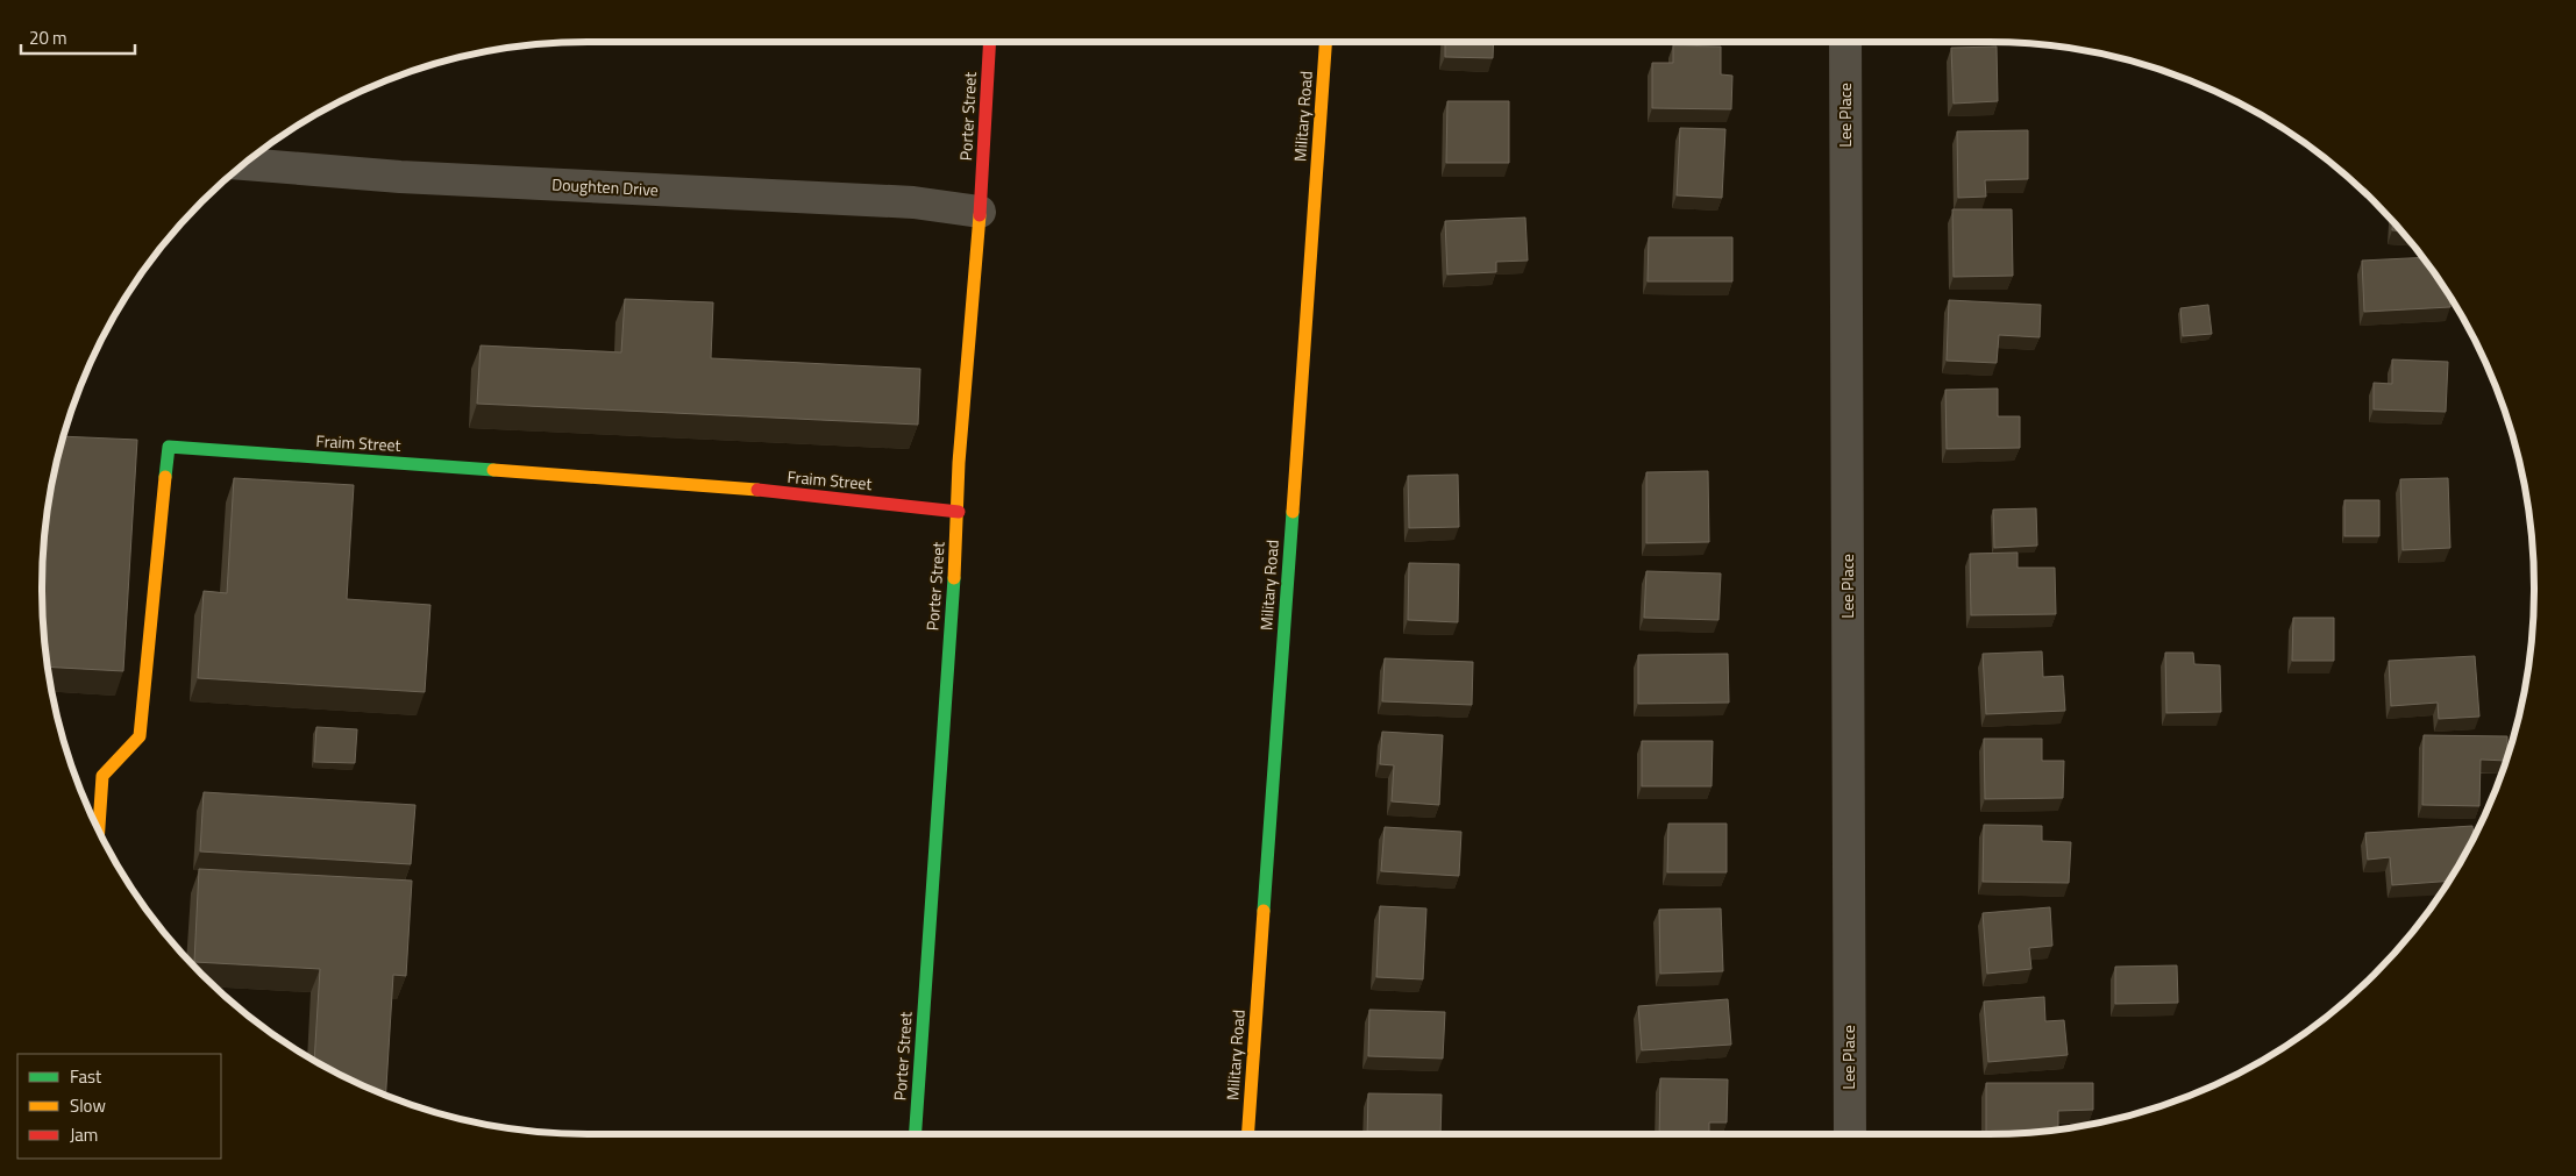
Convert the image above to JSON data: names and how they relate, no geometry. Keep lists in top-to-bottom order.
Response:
{
  "streets": {
    "street": [
      "Lee Place",
      "Porter Street",
      "Military Road",
      "Doughten Drive",
      "Fraim Street"
    ]
  },
  "crossings": [
    ["Porter Street", "Doughten Drive"],
    ["Porter Street", "Fraim Street"]
  ],
  "legend": ["Fast", "Slow", "Jam"],
  "scale_bar": "20 m"
}
